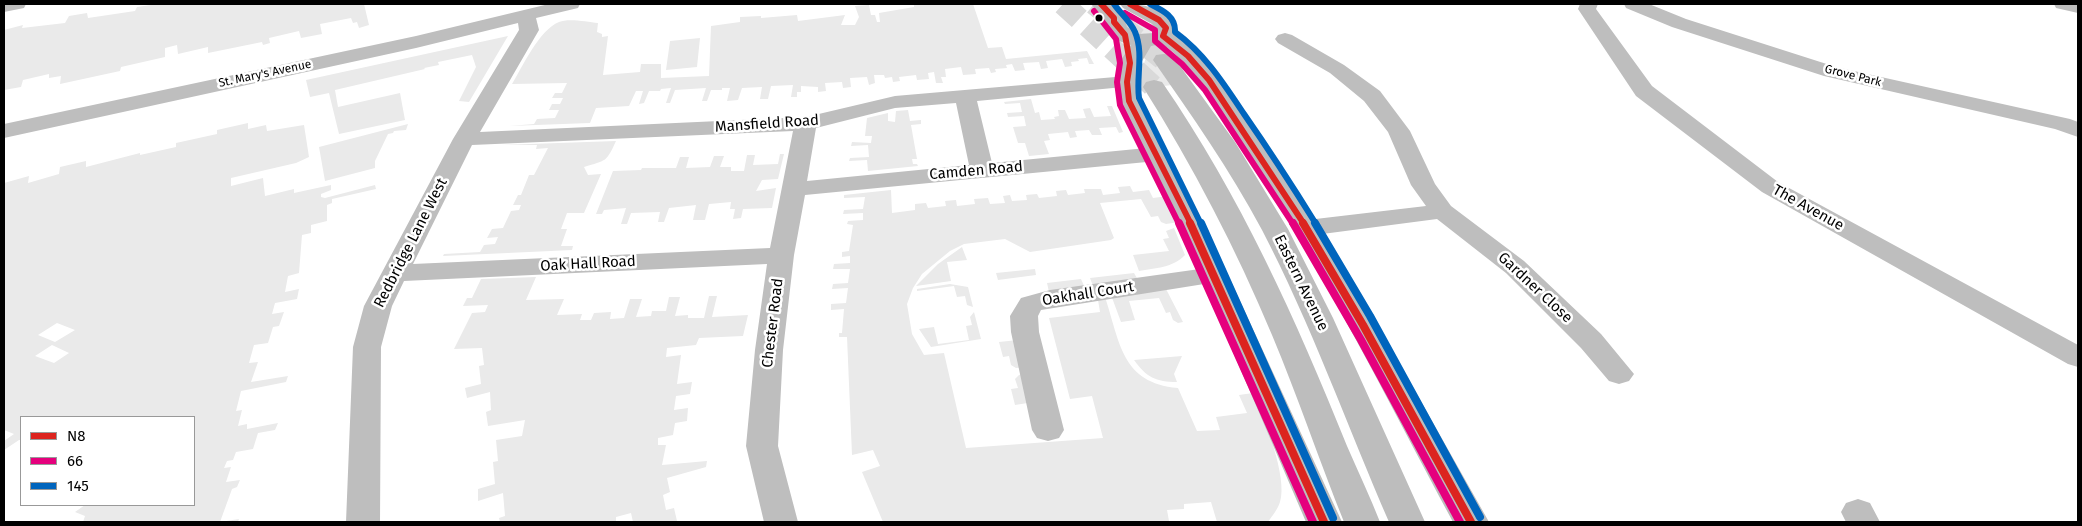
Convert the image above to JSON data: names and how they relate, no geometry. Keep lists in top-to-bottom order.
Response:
{
  "streets": {
    "main road": ["Eastern Avenue"],
    "street": [
      "St. Mary's Avenue",
      "Grove Park",
      "Mansfield Road",
      "Camden Road",
      "The Avenue",
      "Redbridge Lane West",
      "Oak Hall Road",
      "Gardner Close",
      "Oakhall Court",
      "Chester Road"
    ]
  },
  "crossings": [
    ["St. Mary's Avenue", "Redbridge Lane West"],
    ["Mansfield Road", "Redbridge Lane West"],
    ["Mansfield Road", "Chester Road"],
    ["Camden Road", "Chester Road"],
    ["Redbridge Lane West", "Oak Hall Road"],
    ["Oak Hall Road", "Chester Road"]
  ],
  "lines": ["transit line N8", "transit line 145", "transit line 66"],
  "legend": ["N8", "66", "145"]
}
